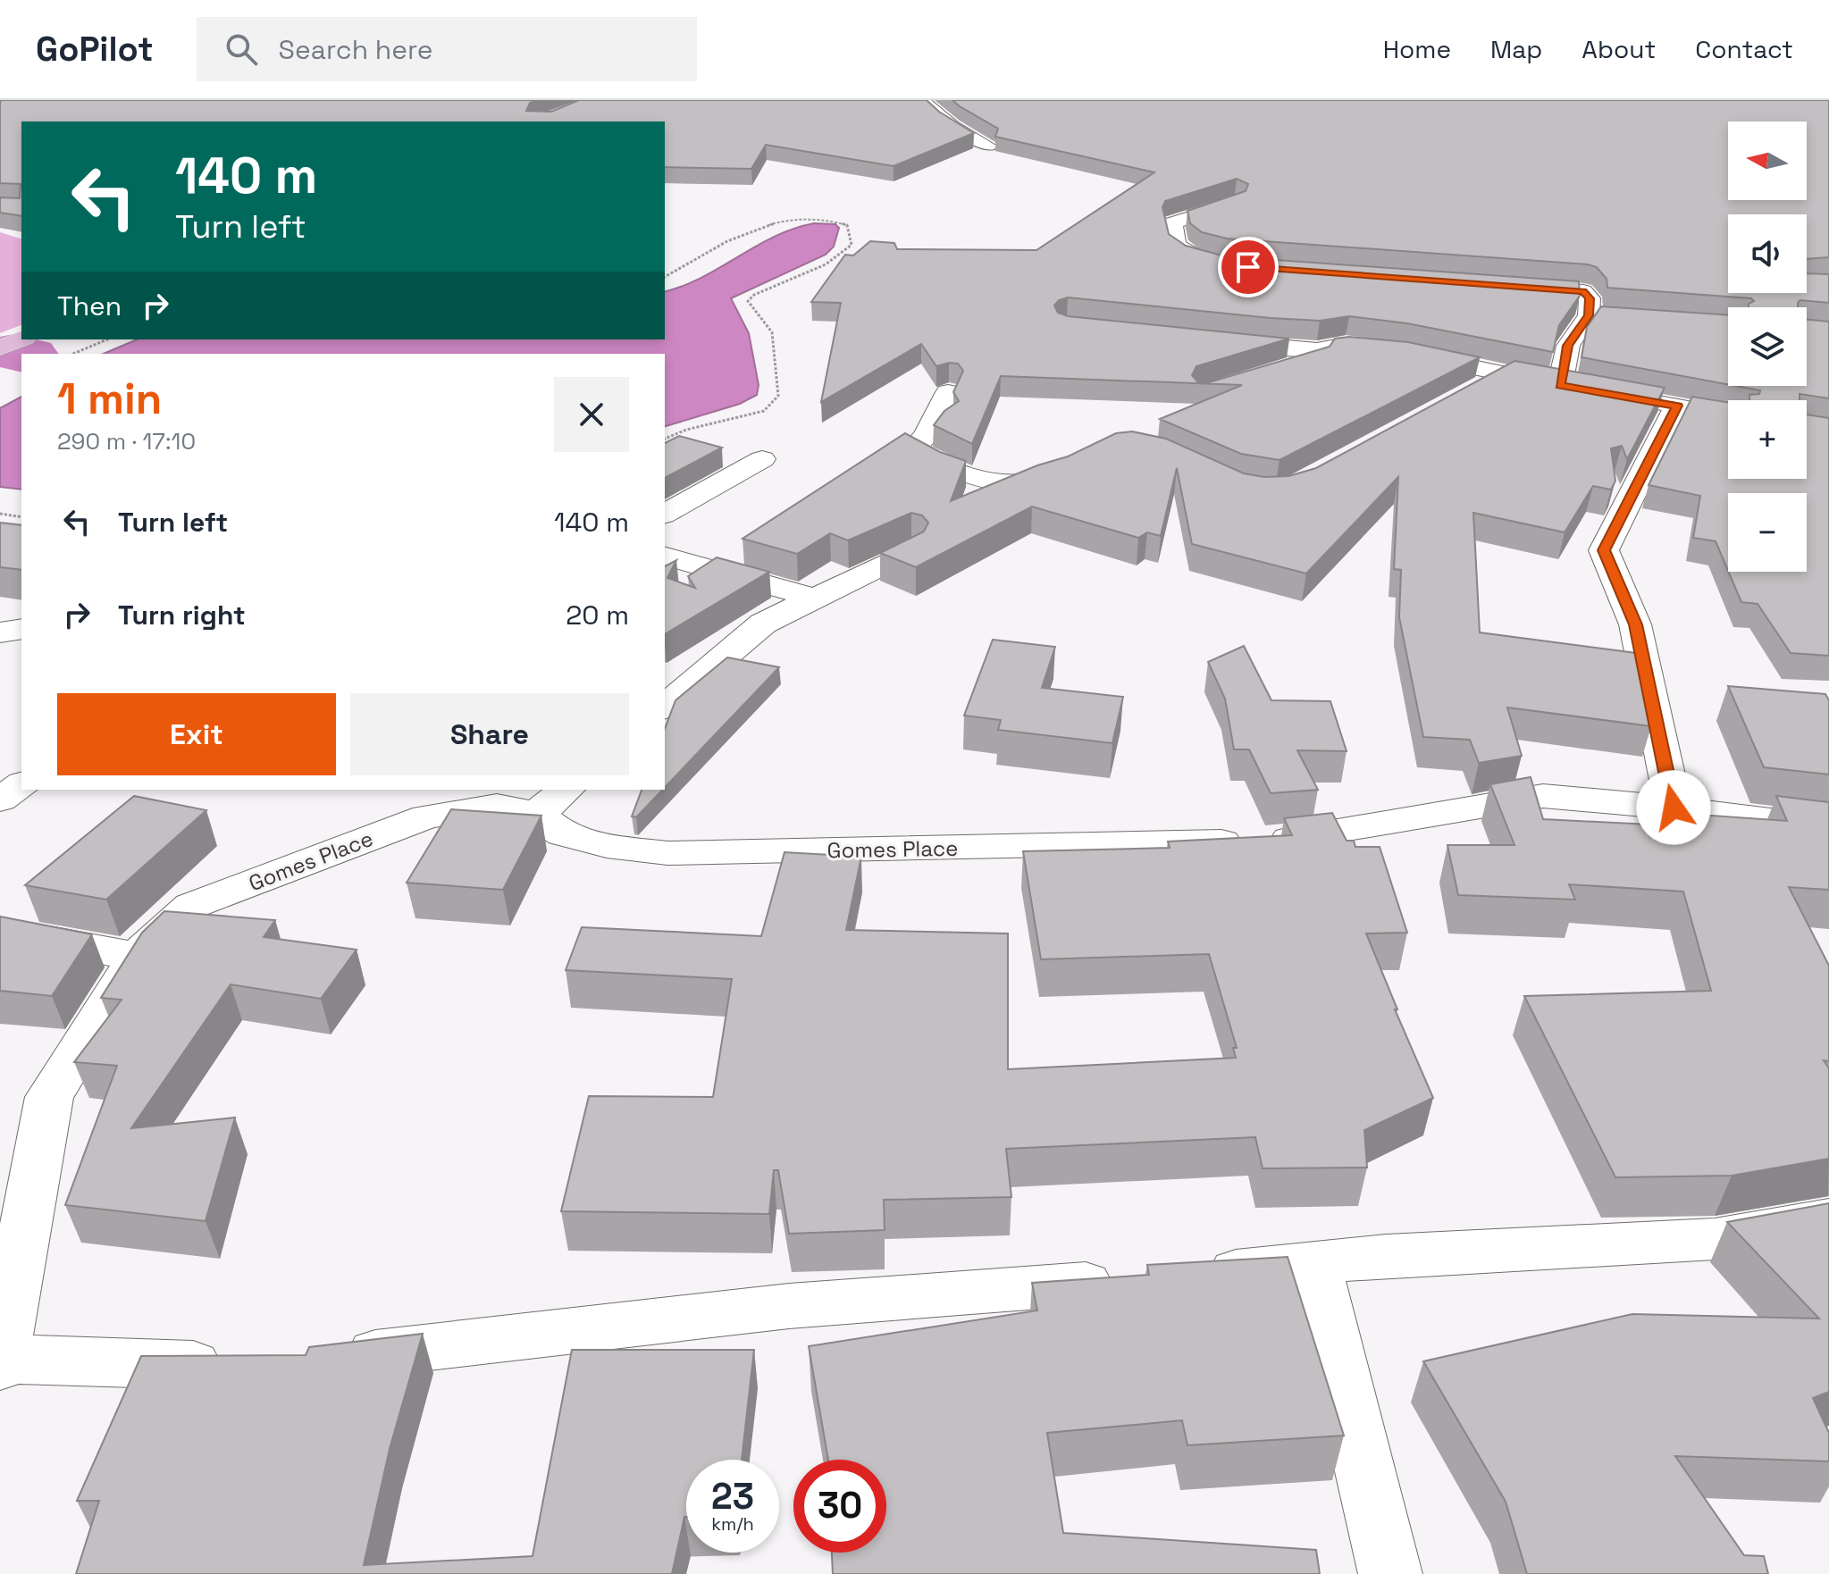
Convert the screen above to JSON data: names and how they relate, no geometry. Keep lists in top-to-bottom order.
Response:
{
  "streets": {
    "street": ["Gomes Place"]
  },
  "north": "left",
  "page": {
    "header": "GoPilot",
    "search": "Search here",
    "nav": [
      "Home",
      "Map",
      "About",
      "Contact"
    ],
    "map_buttons": ["+", "−"],
    "turn": ["140 m", "Turn left"],
    "then": "Then",
    "heading": ["1 min", "290 m · 17:10"],
    "list": [
      {
        "name": "Turn left",
        "value": "140 m"
      },
      {
        "name": "Turn right",
        "value": "20 m"
      }
    ],
    "buttons": ["Exit", "Share"],
    "speed": "23 km/h",
    "limit": "30"
  }
}
